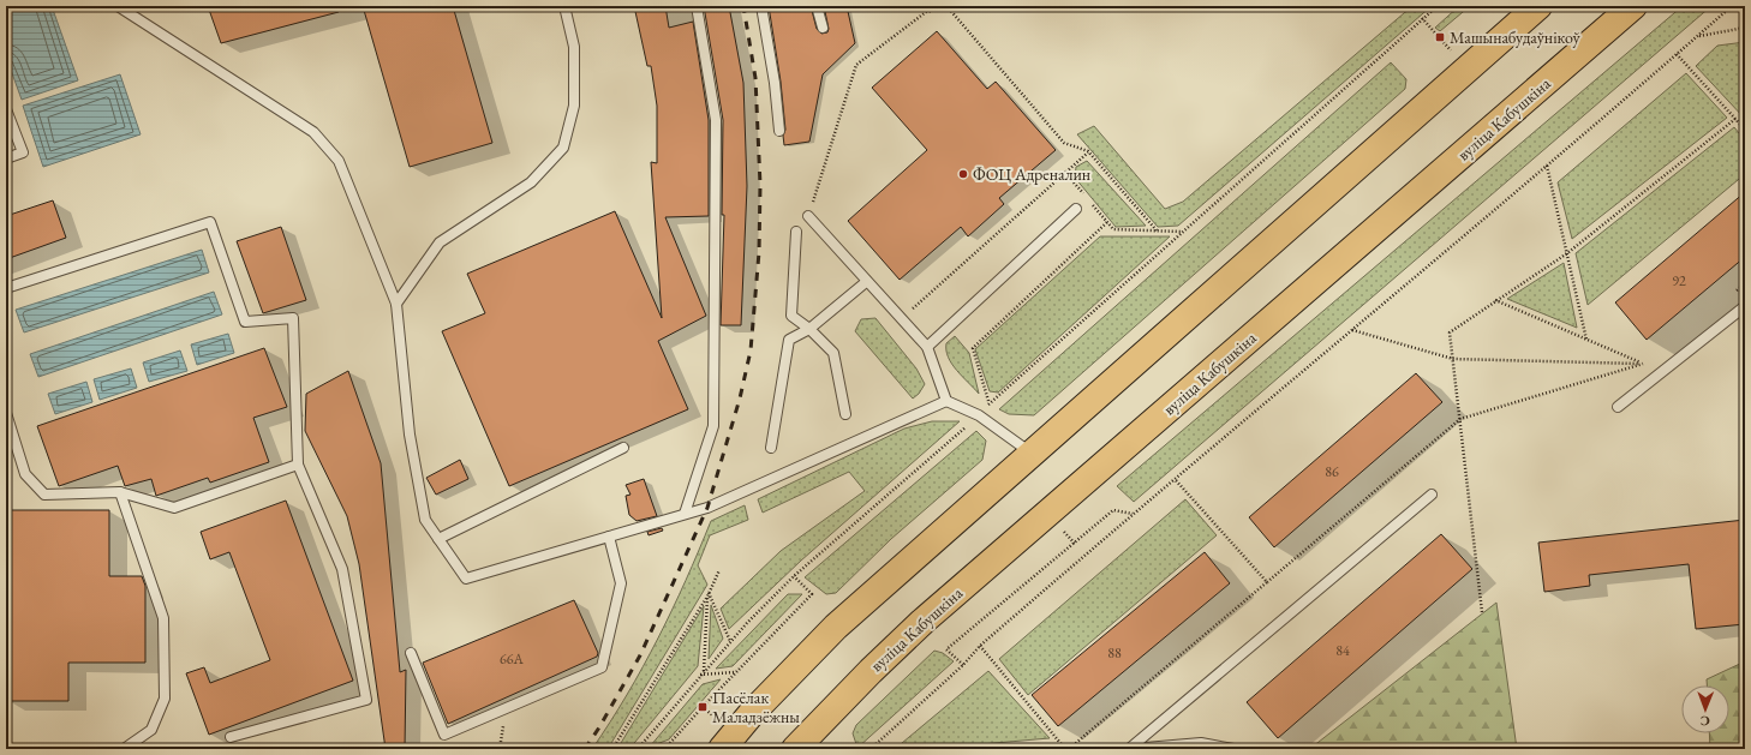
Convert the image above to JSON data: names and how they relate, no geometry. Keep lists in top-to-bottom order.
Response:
{
  "streets": {
    "main road": ["вуліца Кабушкіна"]
  },
  "places": {
    "transit": ["Машынабудаўнікоў", "Пасёлак Маладзёжны"],
    "other": ["ФОЦ Адреналин"]
  },
  "house_numbers": [
    "92",
    "86",
    "84",
    "88",
    "66А"
  ],
  "north": "bottom"
}
